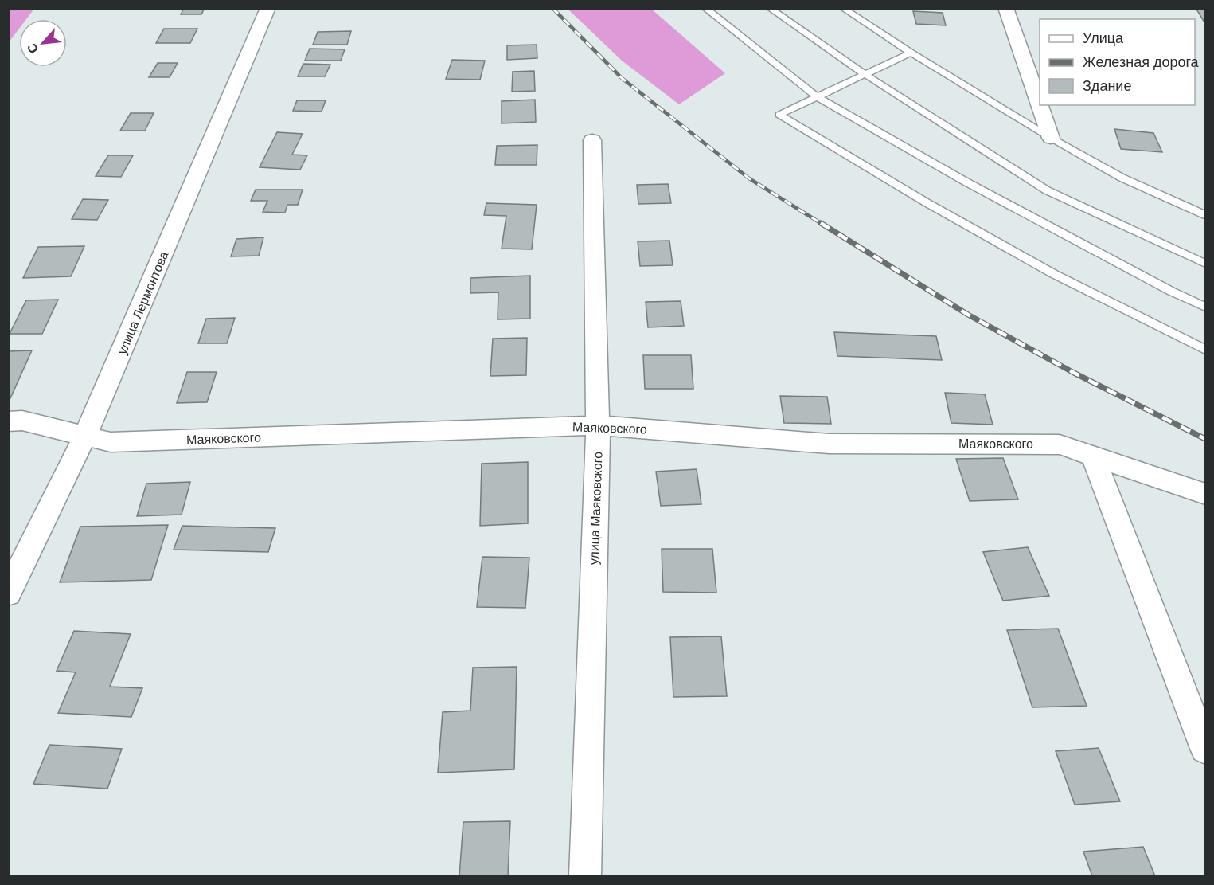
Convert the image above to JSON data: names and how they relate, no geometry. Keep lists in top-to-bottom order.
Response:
{
  "streets": {
    "street": ["улица Лермонтова", "Маяковского", "улица Маяковского"]
  },
  "crossings": [
    ["улица Лермонтова", "Маяковского"],
    ["Маяковского", "улица Маяковского"]
  ],
  "legend": ["Улица", "Железная дорога", "Здание"],
  "north": "bottom left"
}
